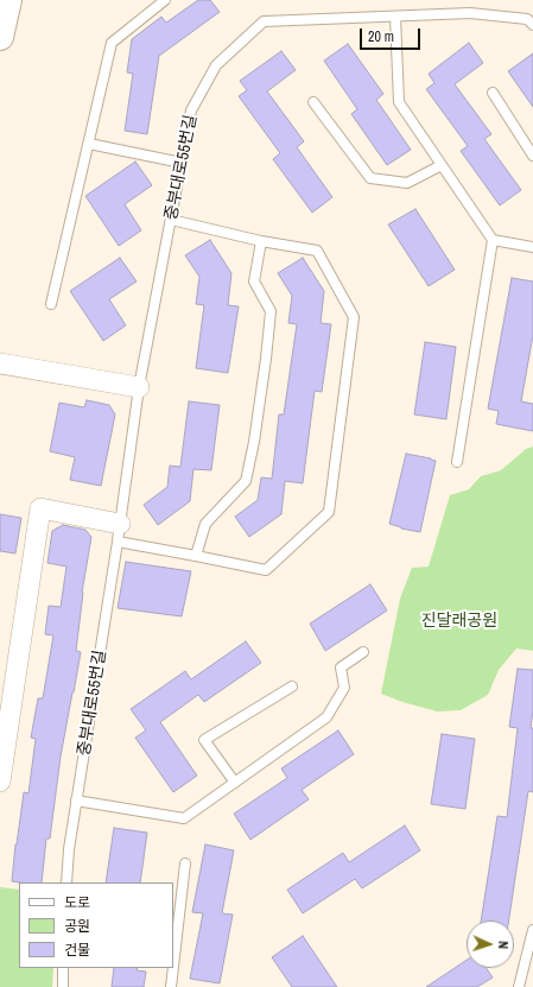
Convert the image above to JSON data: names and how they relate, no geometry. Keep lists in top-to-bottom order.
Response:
{
  "streets": {
    "lane": ["중부대로55번길"]
  },
  "parks": ["진달래공원"],
  "legend": ["도로", "공원", "건물"],
  "scale_bar": "20 m",
  "north": "right"
}
